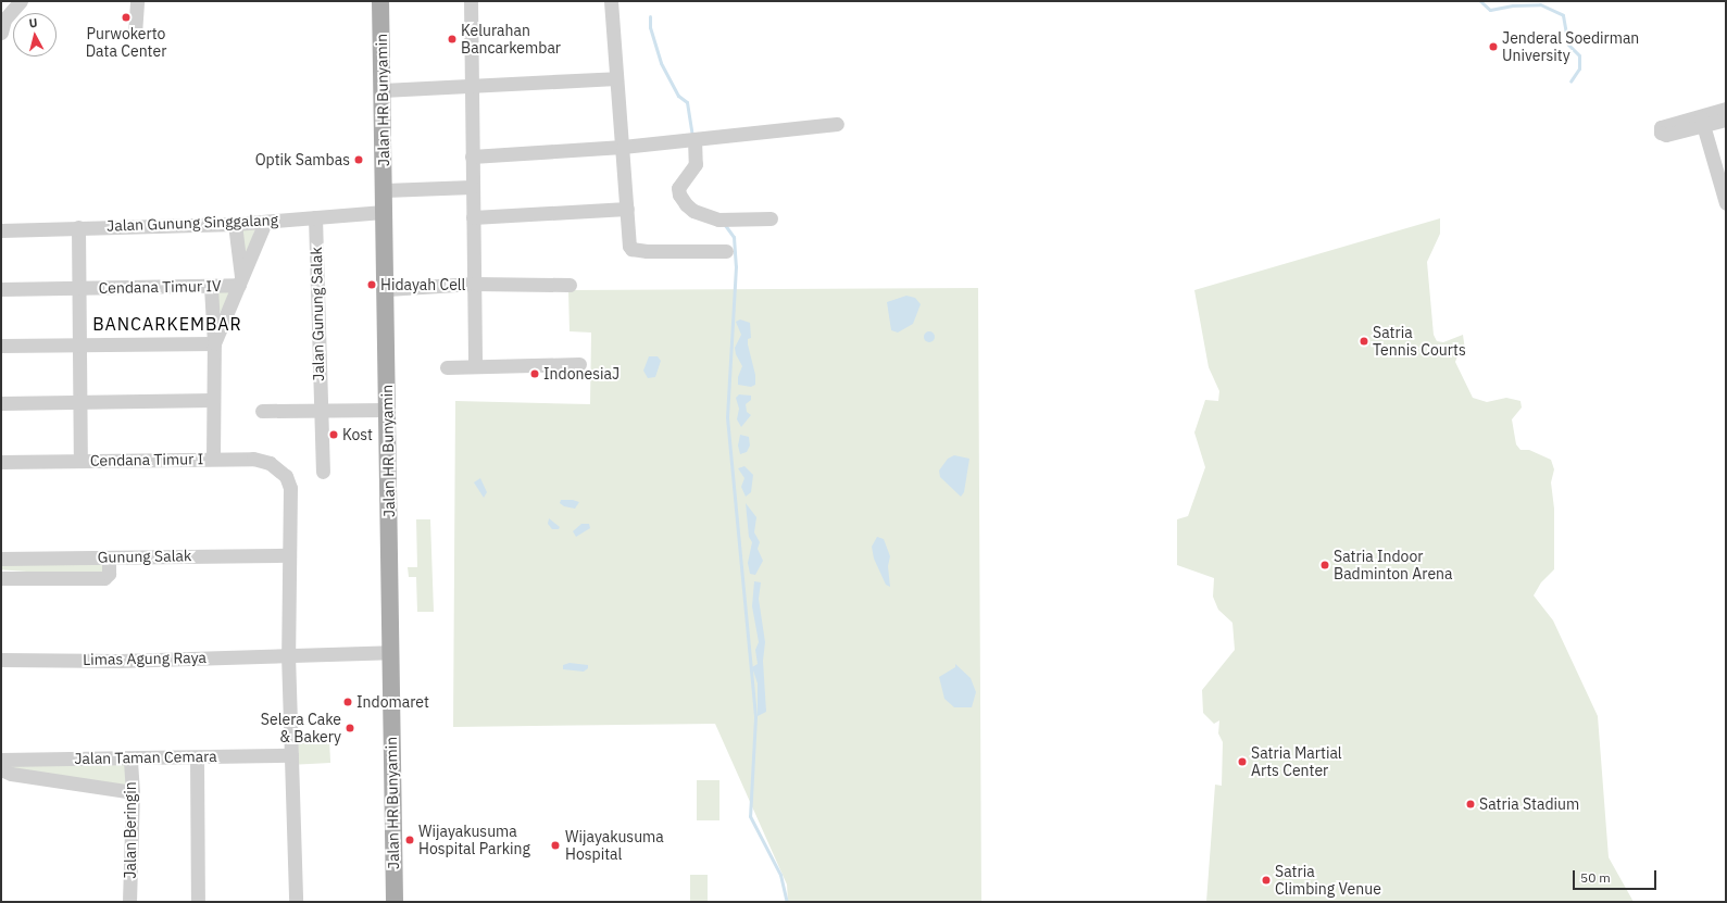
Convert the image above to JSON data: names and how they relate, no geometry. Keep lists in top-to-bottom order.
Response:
{
  "streets": {
    "main road": ["Jalan HR Bunyamin"],
    "street": [
      "Jalan Gunung Singgalang",
      "Cendana Timur IV",
      "Jalan Gunung Salak",
      "Cendana Timur I",
      "Gunung Salak",
      "Limas Agung Raya",
      "Jalan Taman Cemara",
      "Jalan Beringin"
    ]
  },
  "crossings": [
    ["Jalan HR Bunyamin", "Jalan Gunung Singgalang"],
    ["Jalan HR Bunyamin", "Limas Agung Raya"],
    ["Jalan Gunung Singgalang", "Jalan Gunung Salak"],
    ["Cendana Timur I", "Gunung Salak"],
    ["Cendana Timur I", "Limas Agung Raya"],
    ["Cendana Timur I", "Jalan Taman Cemara"],
    ["Jalan Taman Cemara", "Jalan Beringin"]
  ],
  "districts": ["BANCARKEMBAR"],
  "places": [
    "Purwokerto Data Center",
    "Kelurahan Bancarkembar",
    "Jenderal Soedirman University",
    "Optik Sambas",
    "Hidayah Cell",
    "Satria Tennis Courts",
    "IndonesiaJ",
    "Kost",
    "Satria Indoor Badminton Arena",
    "Indomaret",
    "Selera Cake & Bakery",
    "Satria Martial Arts Center",
    "Satria Stadium",
    "Wijayakusuma Hospital Parking",
    "Wijayakusuma Hospital",
    "Satria Climbing Venue"
  ],
  "scale_bar": "50 m",
  "north": "top"
}
